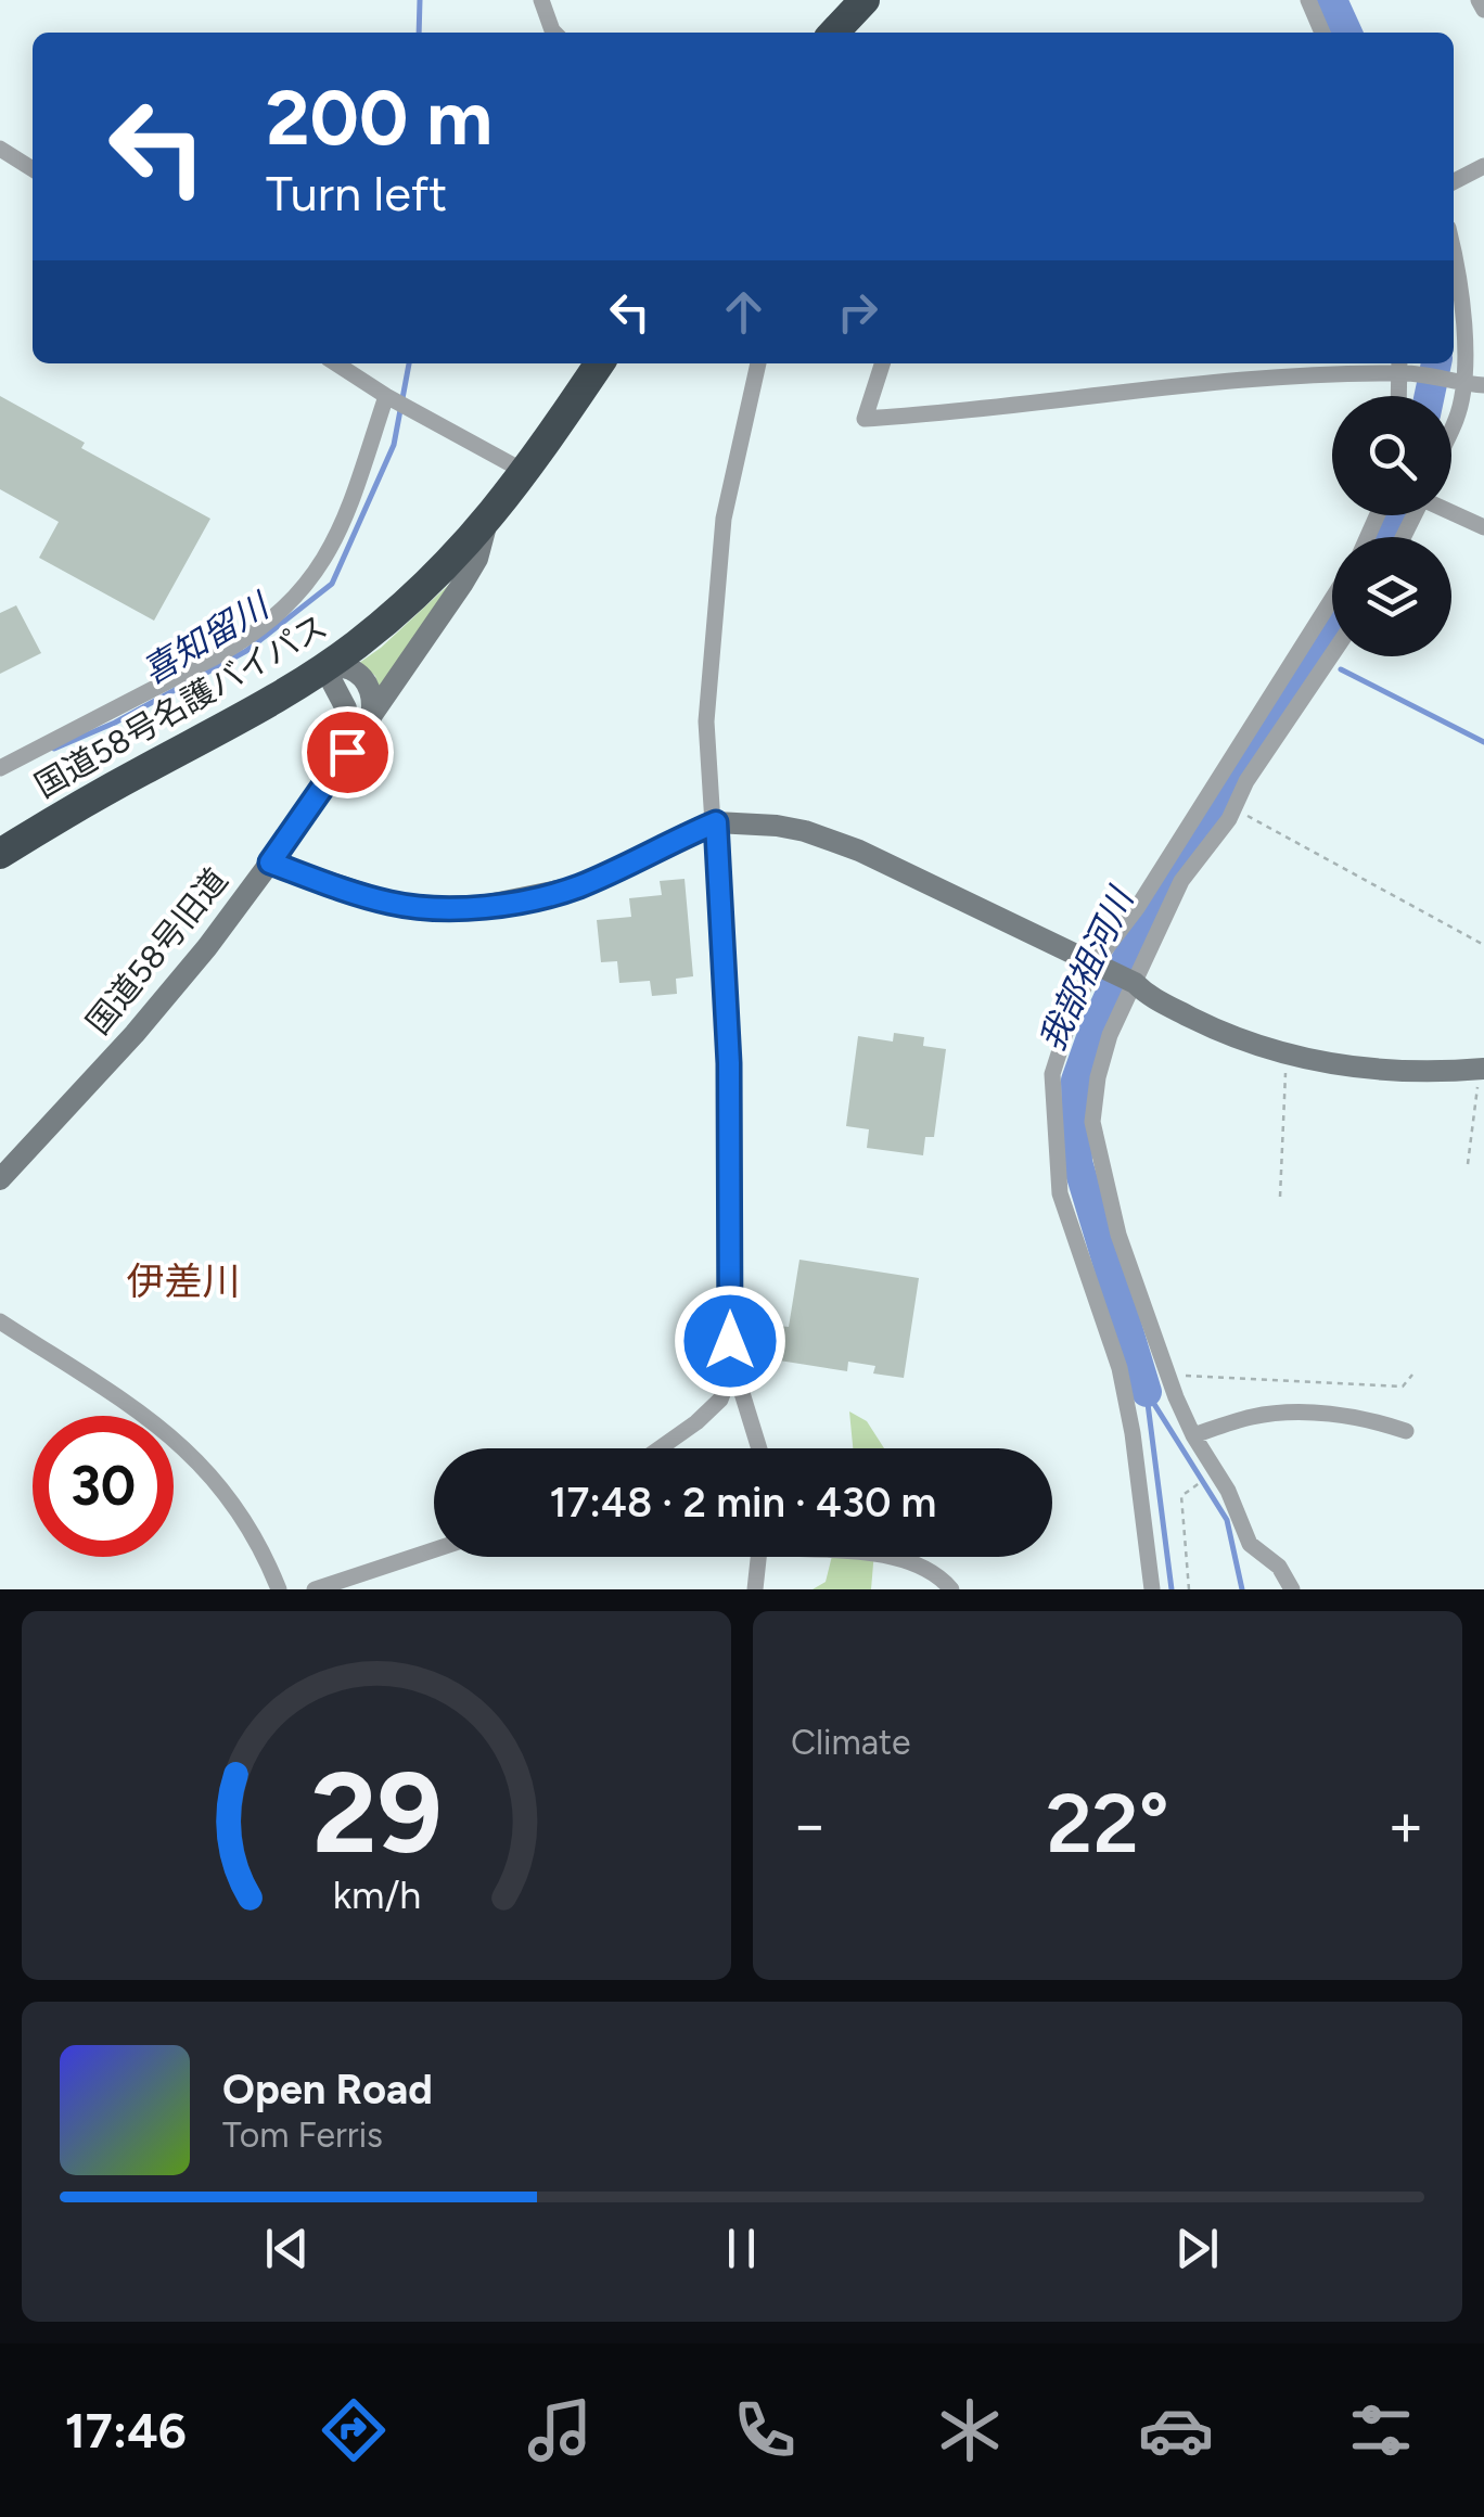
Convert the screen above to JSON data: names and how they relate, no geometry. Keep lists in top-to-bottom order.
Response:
{
  "streets": {
    "highway": ["国道58号名護バイパス"],
    "street": ["国道58号旧道"]
  },
  "crossings": [
    ["国道58号名護バイパス", "国道58号旧道"]
  ],
  "districts": ["伊差川"],
  "water": ["喜知留川", "我部祖河川"],
  "page": {
    "turn": ["200 m", "Turn left"],
    "limit": "30",
    "trip": "17:48 · 2 min · 430 m",
    "tile": "Climate",
    "heat": ["−", "22°", "+"],
    "song": ["Open Road", "Tom Ferris"],
    "tabs": "17:46",
    "gauge": ["29", "km/h"]
  }
}
